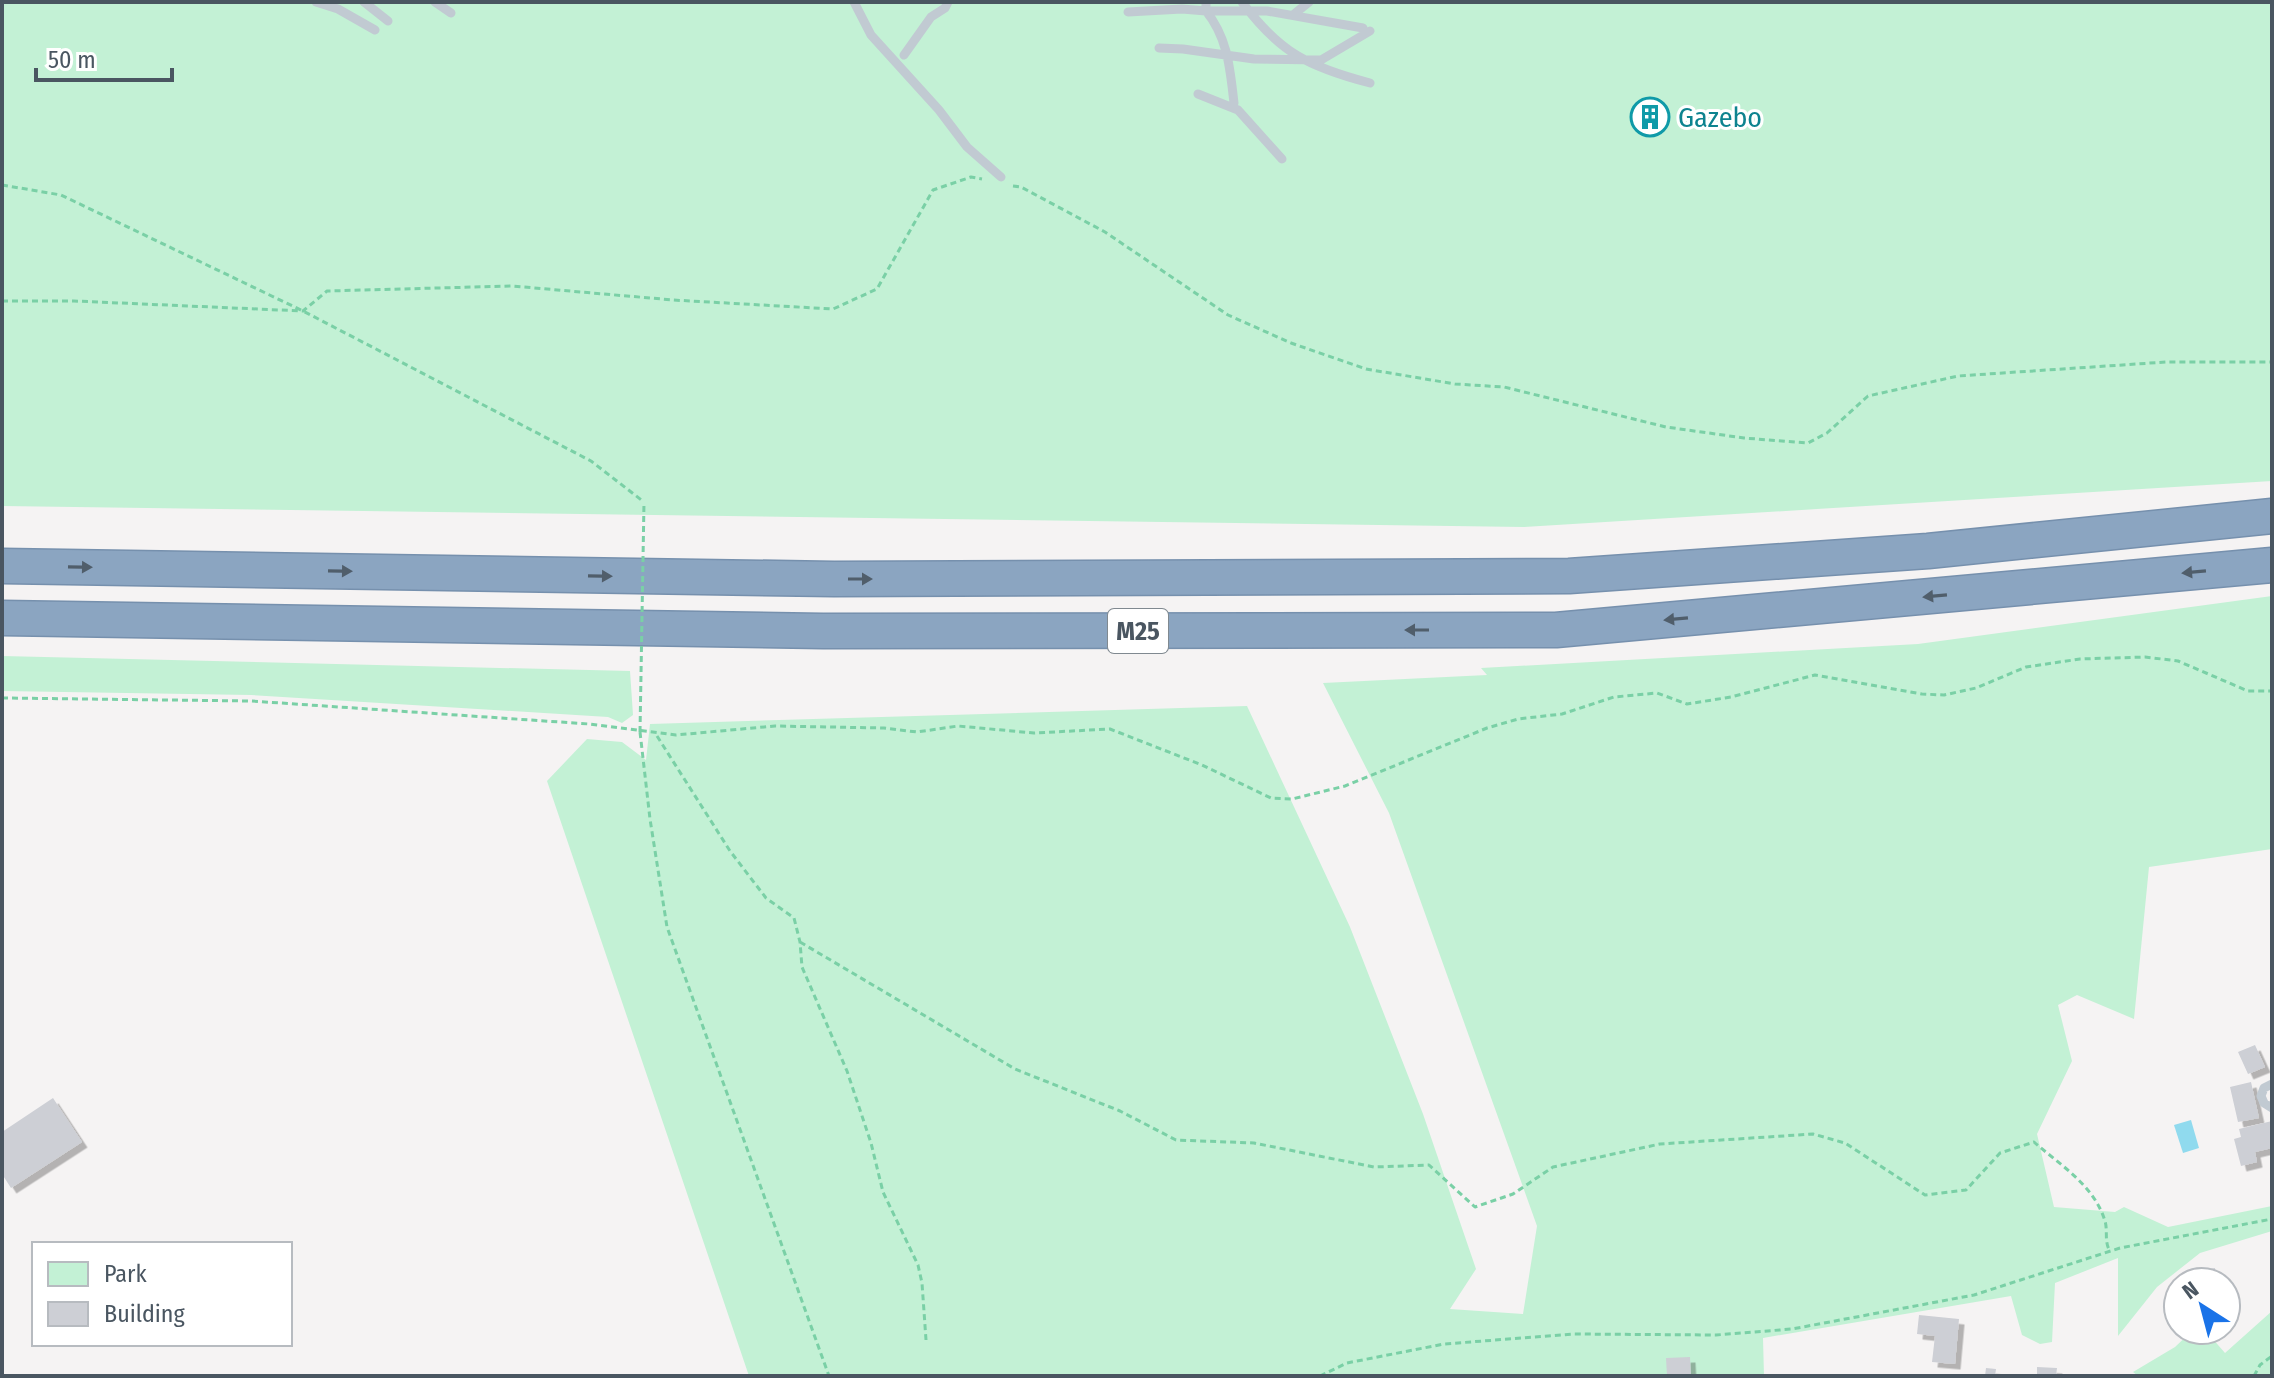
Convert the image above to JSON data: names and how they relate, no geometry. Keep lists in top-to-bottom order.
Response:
{
  "streets": {
    "highway": ["M25"]
  },
  "places": {
    "building": ["Gazebo"]
  },
  "legend": ["Park", "Building"],
  "scale_bar": "50 m",
  "north": "top left"
}
